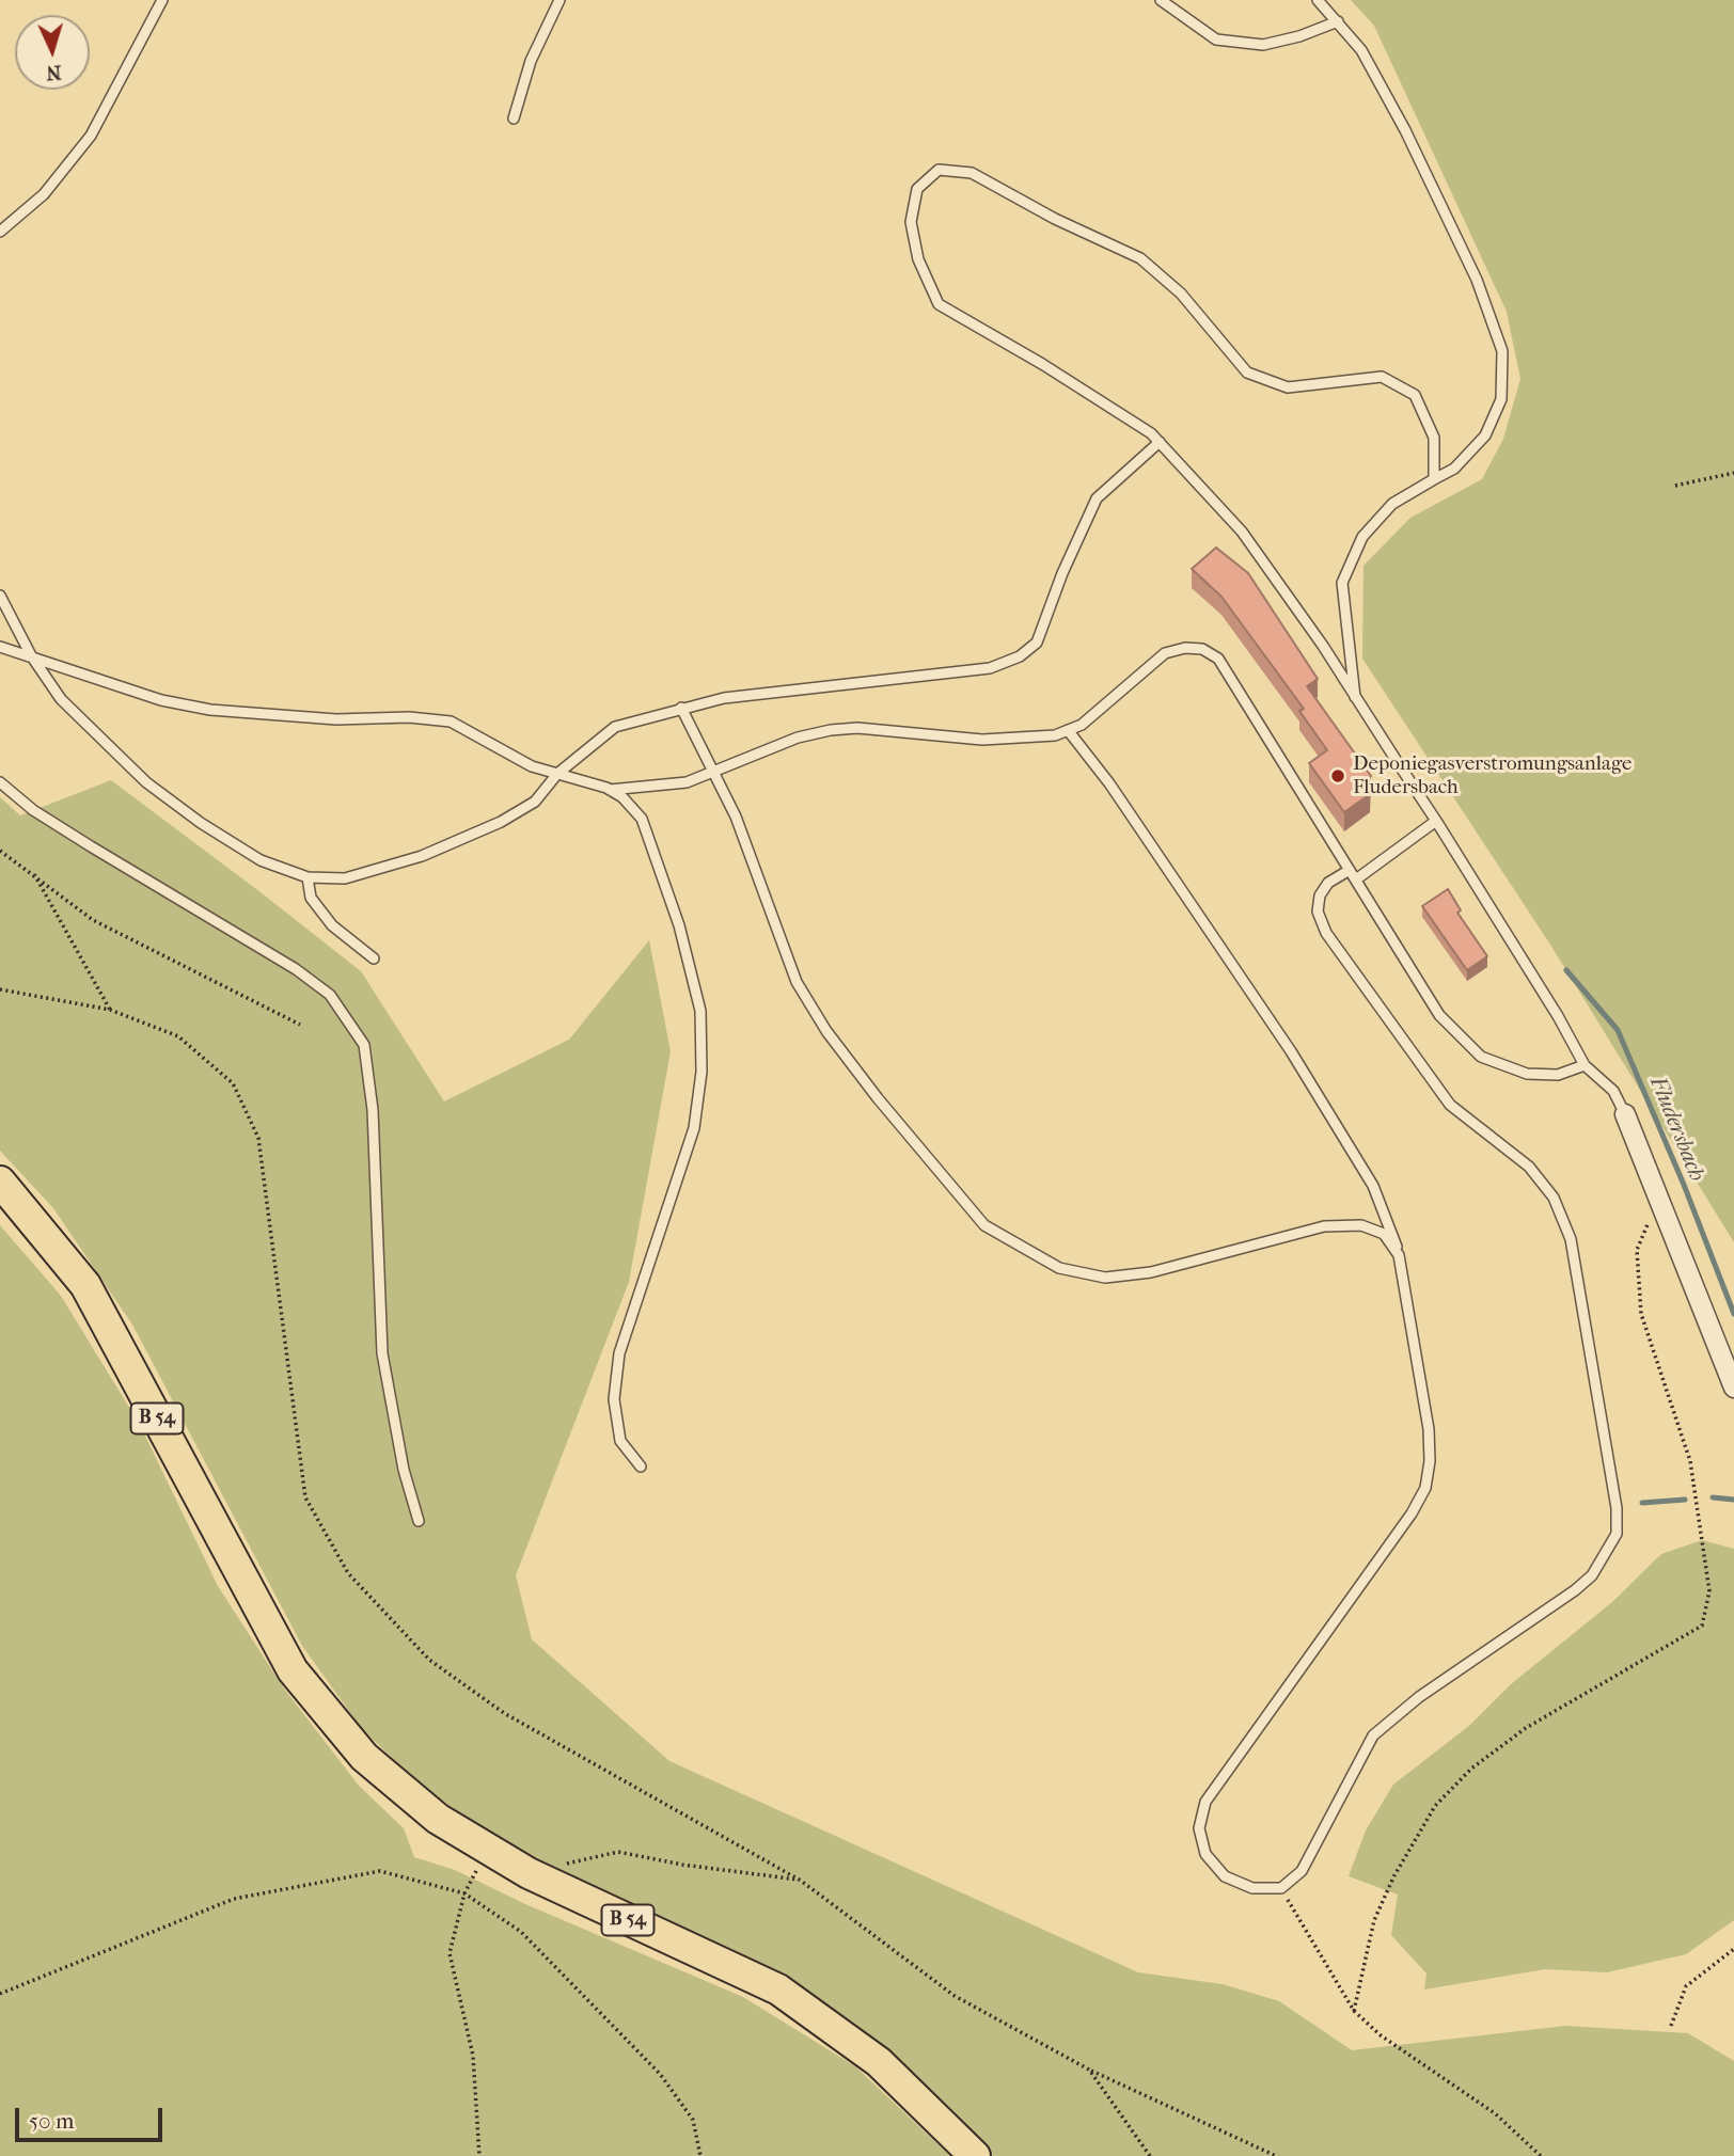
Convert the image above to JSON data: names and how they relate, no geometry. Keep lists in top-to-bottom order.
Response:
{
  "streets": {
    "main road": ["B 54"]
  },
  "water": ["Fludersbach"],
  "places": ["Deponiegasverstromungsanlage Fludersbach"],
  "scale_bar": "50 m",
  "north": "bottom"
}
